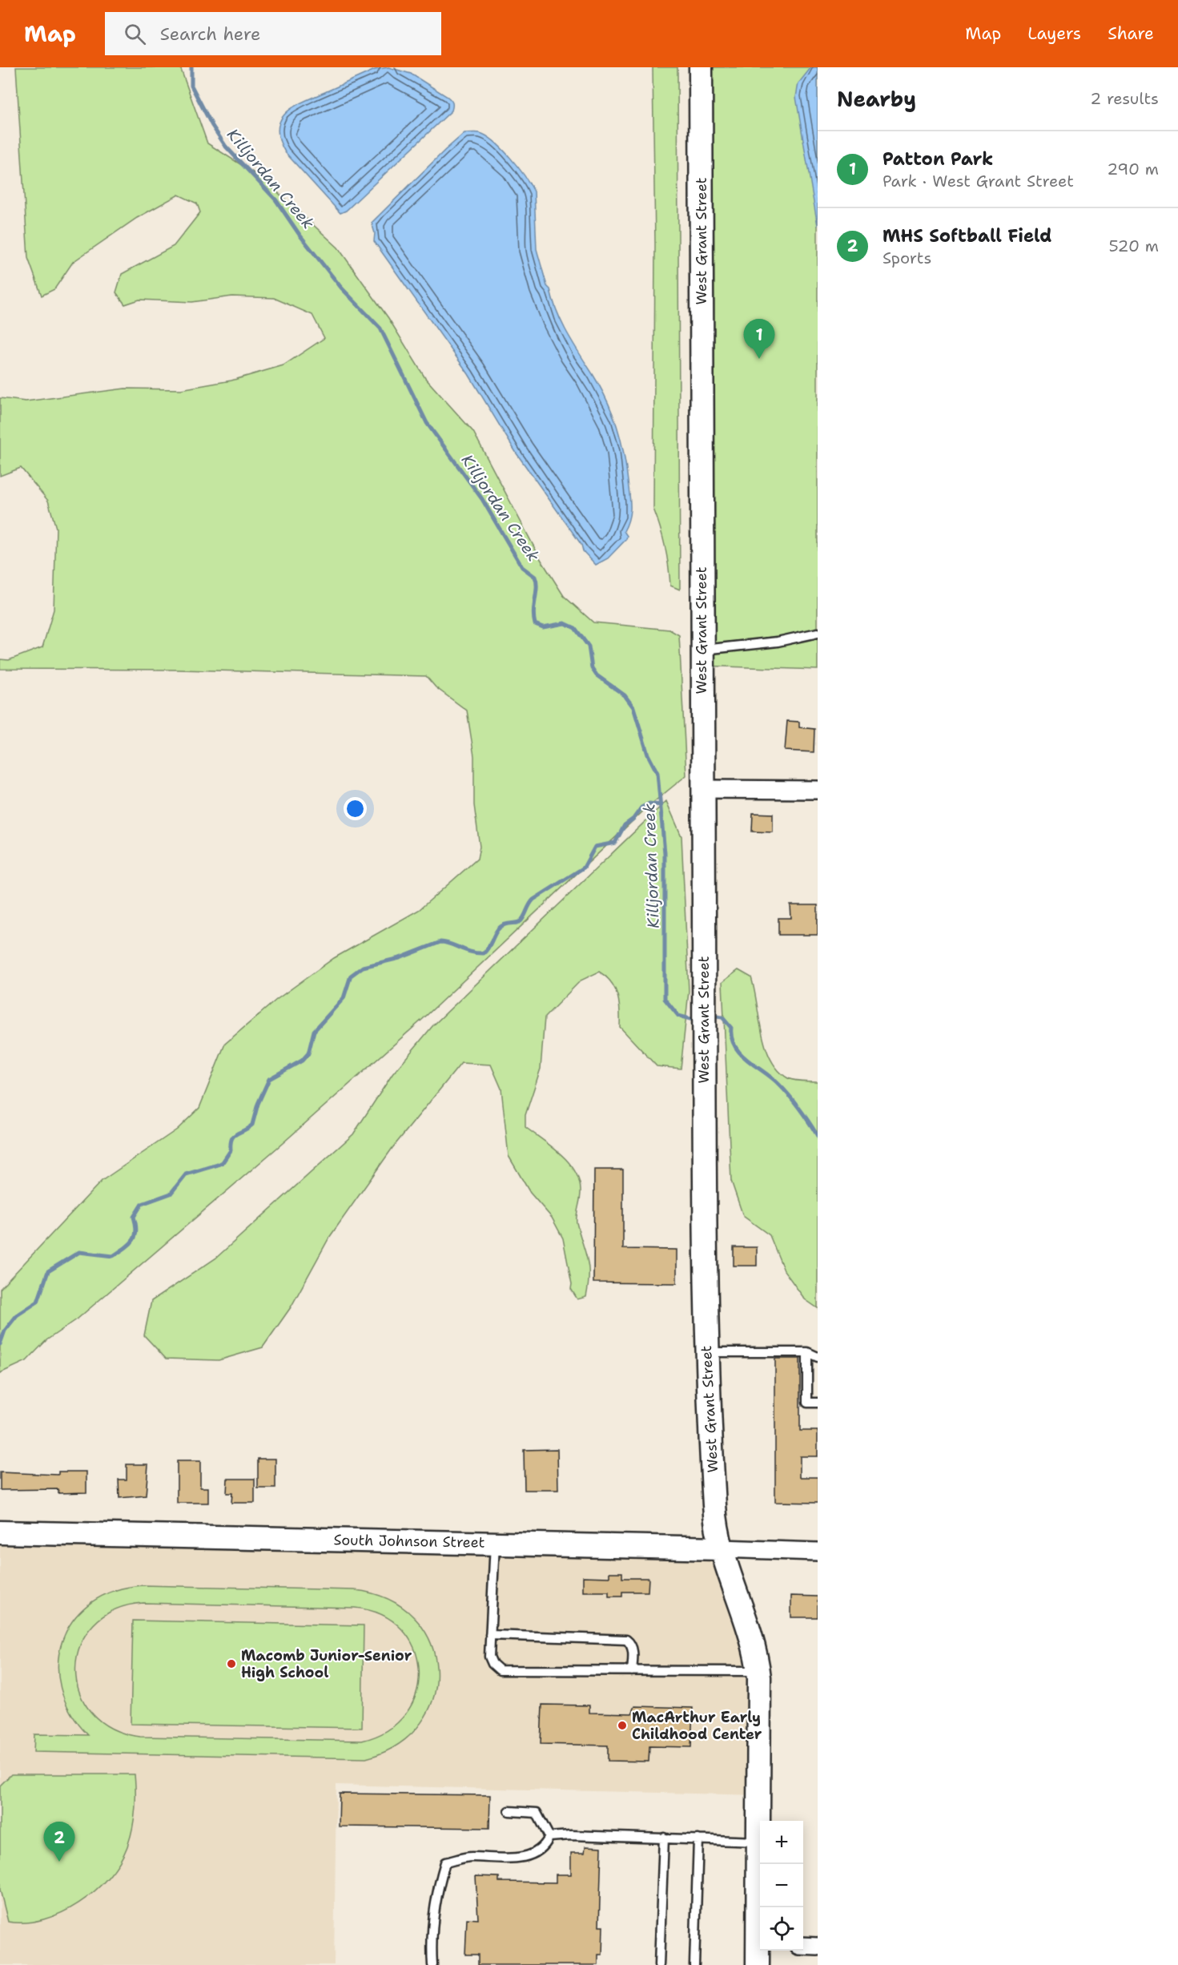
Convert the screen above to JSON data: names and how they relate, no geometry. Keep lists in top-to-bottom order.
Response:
{
  "streets": {
    "main road": ["West Grant Street", "South Johnson Street"]
  },
  "crossings": [
    ["West Grant Street", "South Johnson Street"]
  ],
  "water": ["Killjordan Creek"],
  "places": ["Macomb Junior-Senior High School", "MacArthur Early Childhood Center"],
  "page": {
    "header": "Map",
    "search": "Search here",
    "nav": ["Map", "Layers", "Share"],
    "heading": ["Nearby", "2 results"],
    "list": [
      {
        "mark": "1",
        "name": "Patton Park",
        "note": "Park · West Grant Street",
        "value": "290 m"
      },
      {
        "mark": "2",
        "name": "MHS Softball Field",
        "note": "Sports",
        "value": "520 m"
      }
    ],
    "pins": ["1", "2"],
    "map_buttons": ["+", "−"]
  }
}
